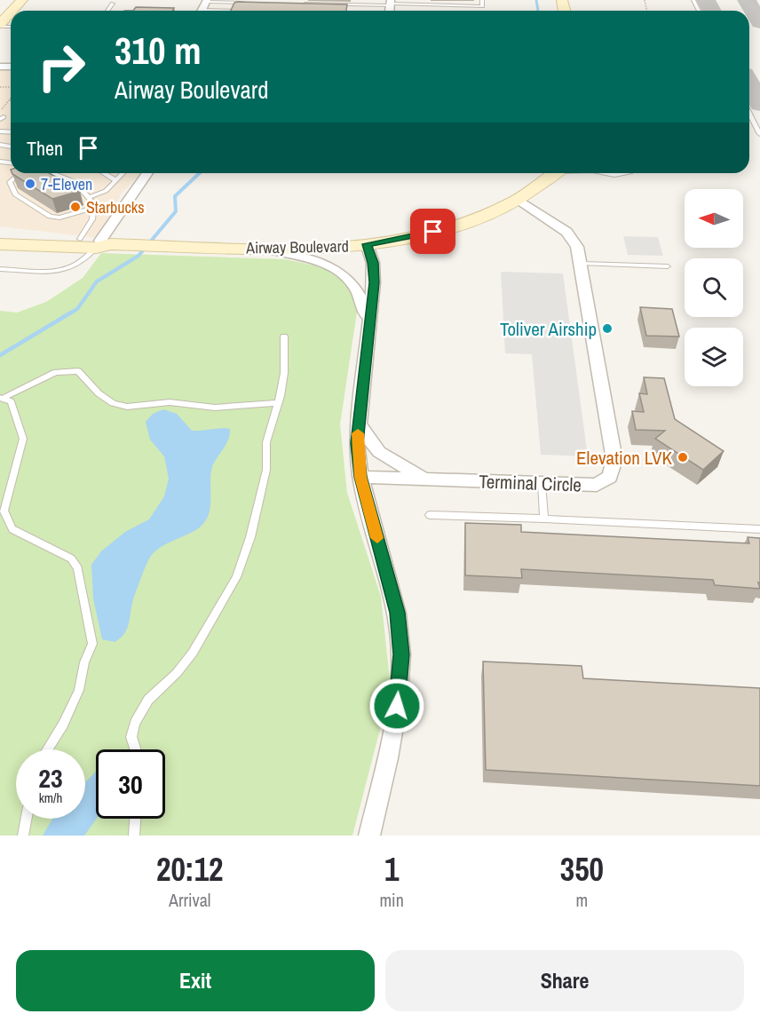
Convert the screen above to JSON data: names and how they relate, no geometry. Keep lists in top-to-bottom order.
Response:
{
  "streets": {
    "main road": ["Airway Boulevard"],
    "street": ["Terminal Circle"]
  },
  "crossings": [
    ["Airway Boulevard", "Terminal Circle"]
  ],
  "places": [
    "7-Eleven",
    "Starbucks",
    "Toliver Airship",
    "Elevation LVK"
  ],
  "north": "left",
  "page": {
    "turn": ["310 m", "Airway Boulevard"],
    "then": "Then",
    "speed": "23 km/h",
    "limit": "30",
    "eta": [
      "20:12",
      "Arrival",
      "1",
      "min",
      "350",
      "m"
    ],
    "buttons": ["Exit", "Share"]
  }
}
